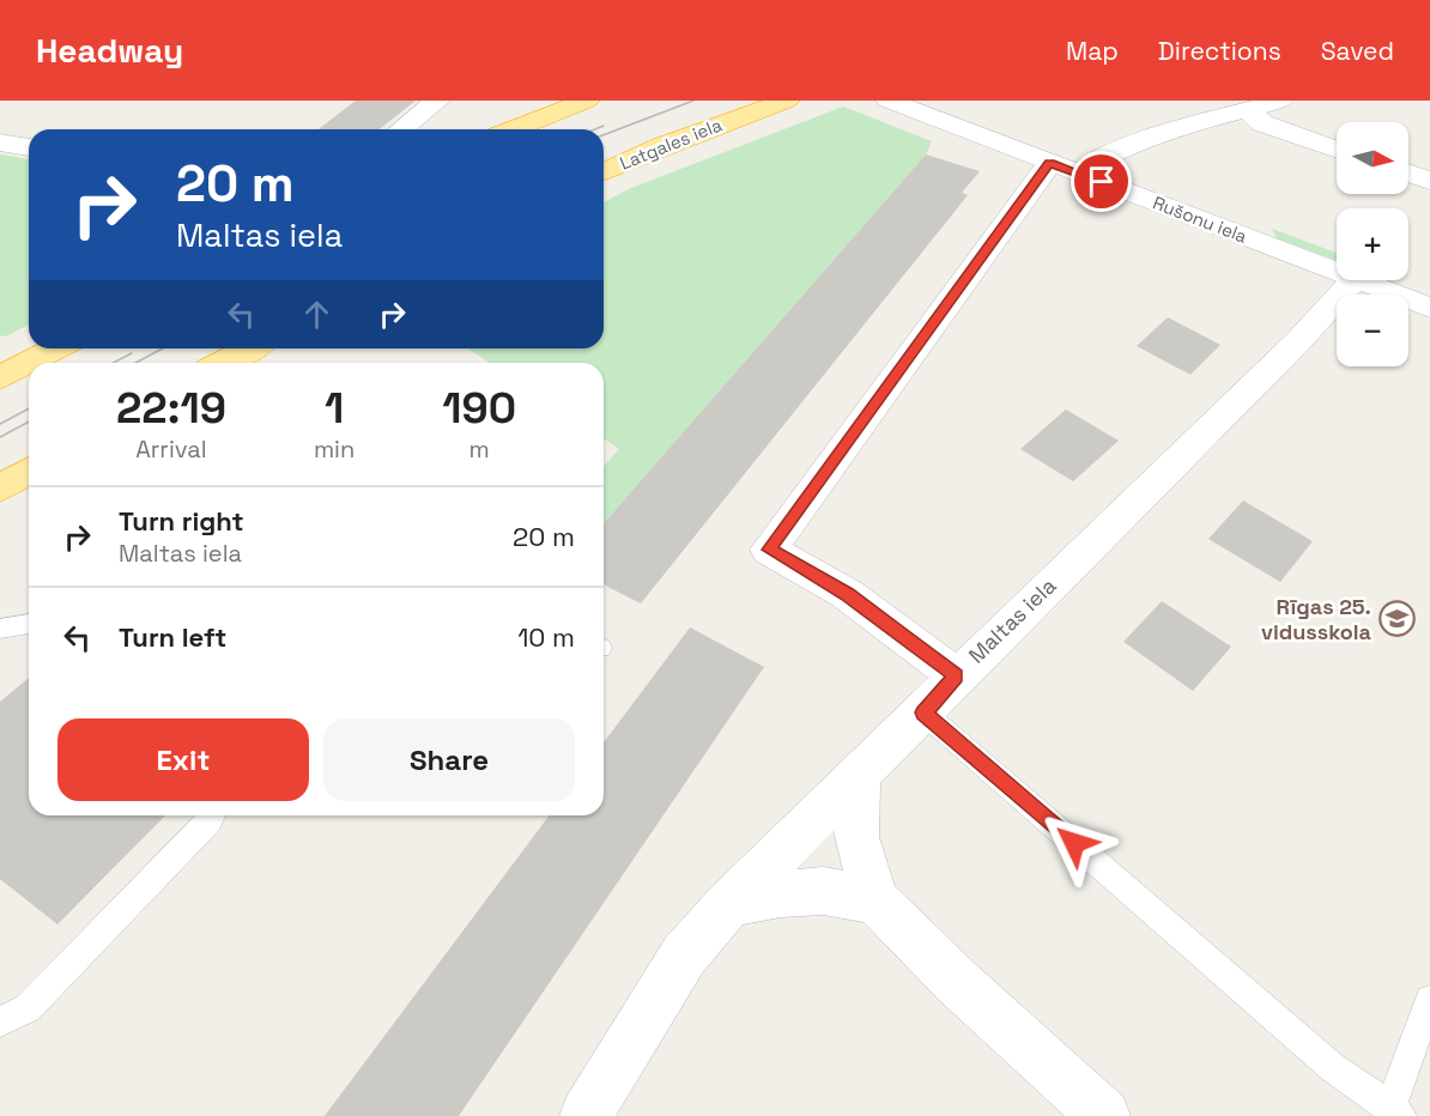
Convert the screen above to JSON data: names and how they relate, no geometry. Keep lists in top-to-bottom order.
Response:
{
  "streets": {
    "highway": ["Latgales iela"],
    "street": ["Rušonu iela", "Maltas iela"]
  },
  "places": {
    "school or university": ["Rīgas 25. vidusskola"]
  },
  "north": "right",
  "page": {
    "header": "Headway",
    "nav": ["Map", "Directions", "Saved"],
    "map_buttons": ["+", "−"],
    "turn": ["20 m", "Maltas iela"],
    "eta": [
      "22:19",
      "Arrival",
      "1",
      "min",
      "190",
      "m"
    ],
    "list": [
      {
        "name": "Turn right",
        "note": "Maltas iela",
        "value": "20 m"
      },
      {
        "name": "Turn left",
        "value": "10 m"
      }
    ],
    "buttons": ["Exit", "Share"]
  }
}
